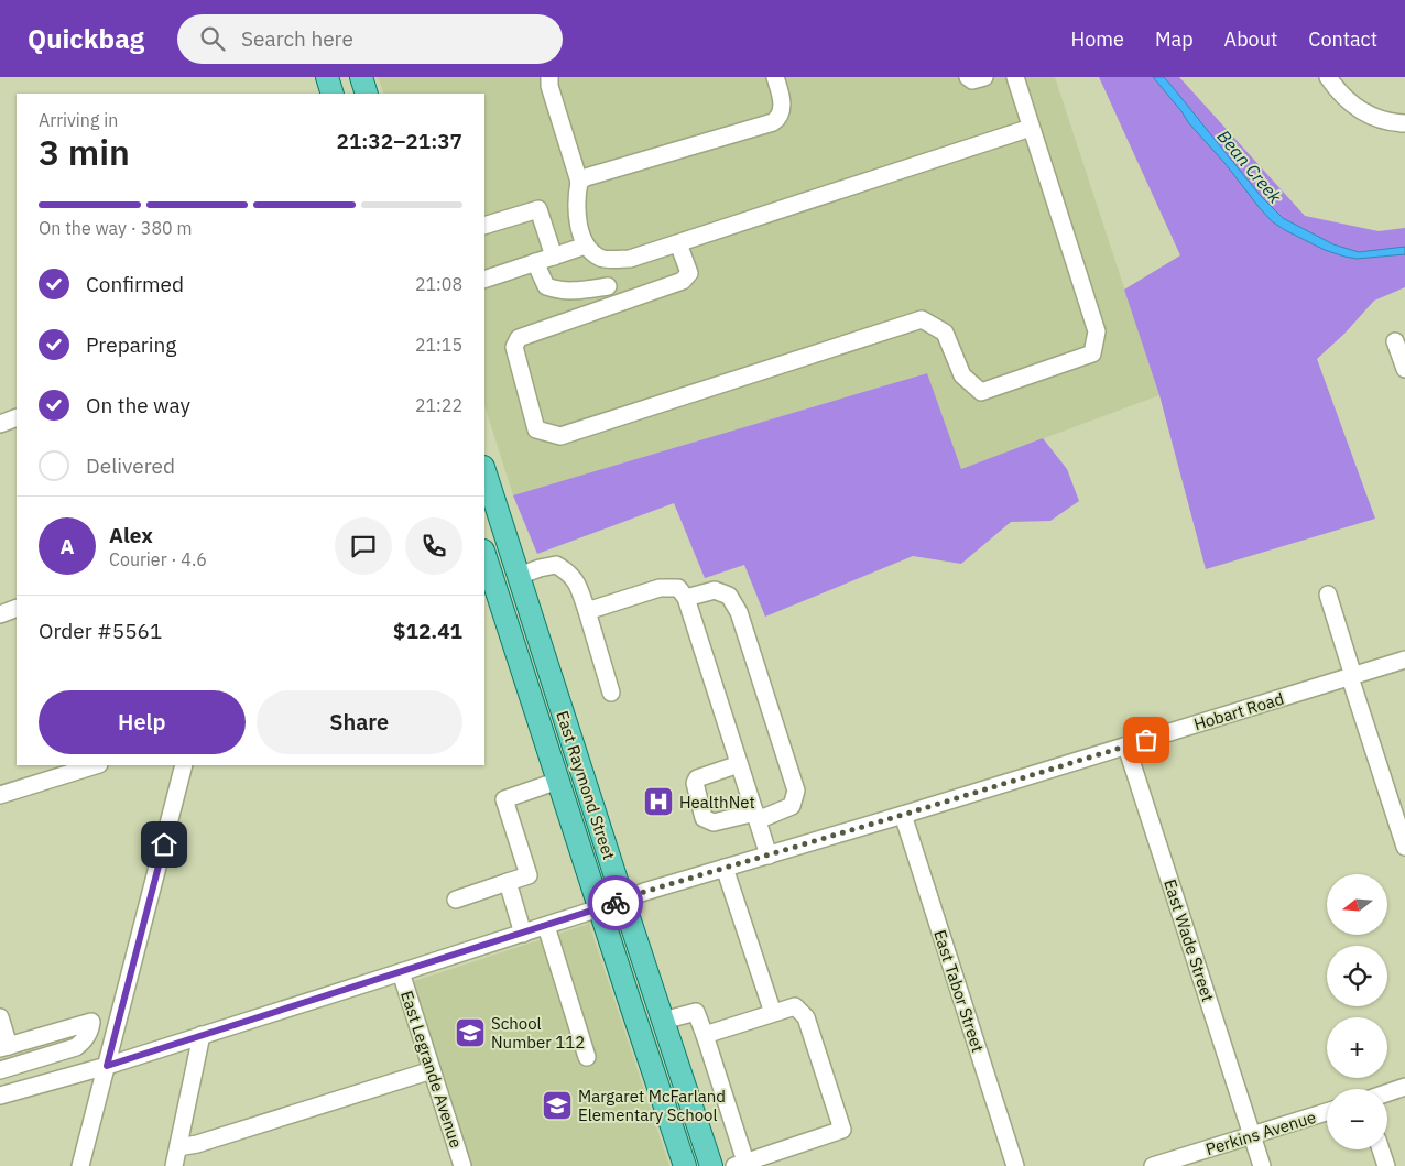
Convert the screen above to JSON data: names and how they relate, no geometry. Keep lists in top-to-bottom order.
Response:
{
  "streets": {
    "main road": ["East Raymond Street"],
    "street": [
      "Hobart Road",
      "East Wade Street",
      "East Tabor Street",
      "East Legrande Avenue",
      "Perkins Avenue"
    ]
  },
  "crossings": [
    ["Hobart Road", "East Raymond Street"],
    ["Hobart Road", "East Wade Street"],
    ["Hobart Road", "East Tabor Street"],
    ["Hobart Road", "East Legrande Avenue"],
    ["East Wade Street", "Perkins Avenue"]
  ],
  "water": ["Bean Creek"],
  "places": {
    "hospital": ["HealthNet"],
    "school or university": ["School Number 112", "Margaret McFarland Elementary School"]
  },
  "north": "left",
  "page": {
    "header": "Quickbag",
    "search": "Search here",
    "nav": [
      "Home",
      "Map",
      "About",
      "Contact"
    ],
    "heading": ["3 min", "Arriving in", "21:32–21:37"],
    "panel": [
      "Alex",
      "Courier · 4.6",
      "Order #5561",
      "$12.41"
    ],
    "bar": "On the way · 380 m",
    "list": [
      ["Confirmed", "21:08"],
      ["Preparing", "21:15"],
      ["On the way", "21:22"],
      "Delivered"
    ],
    "round": "A",
    "buttons": ["Help", "Share"],
    "map_buttons": ["+", "−"]
  }
}
